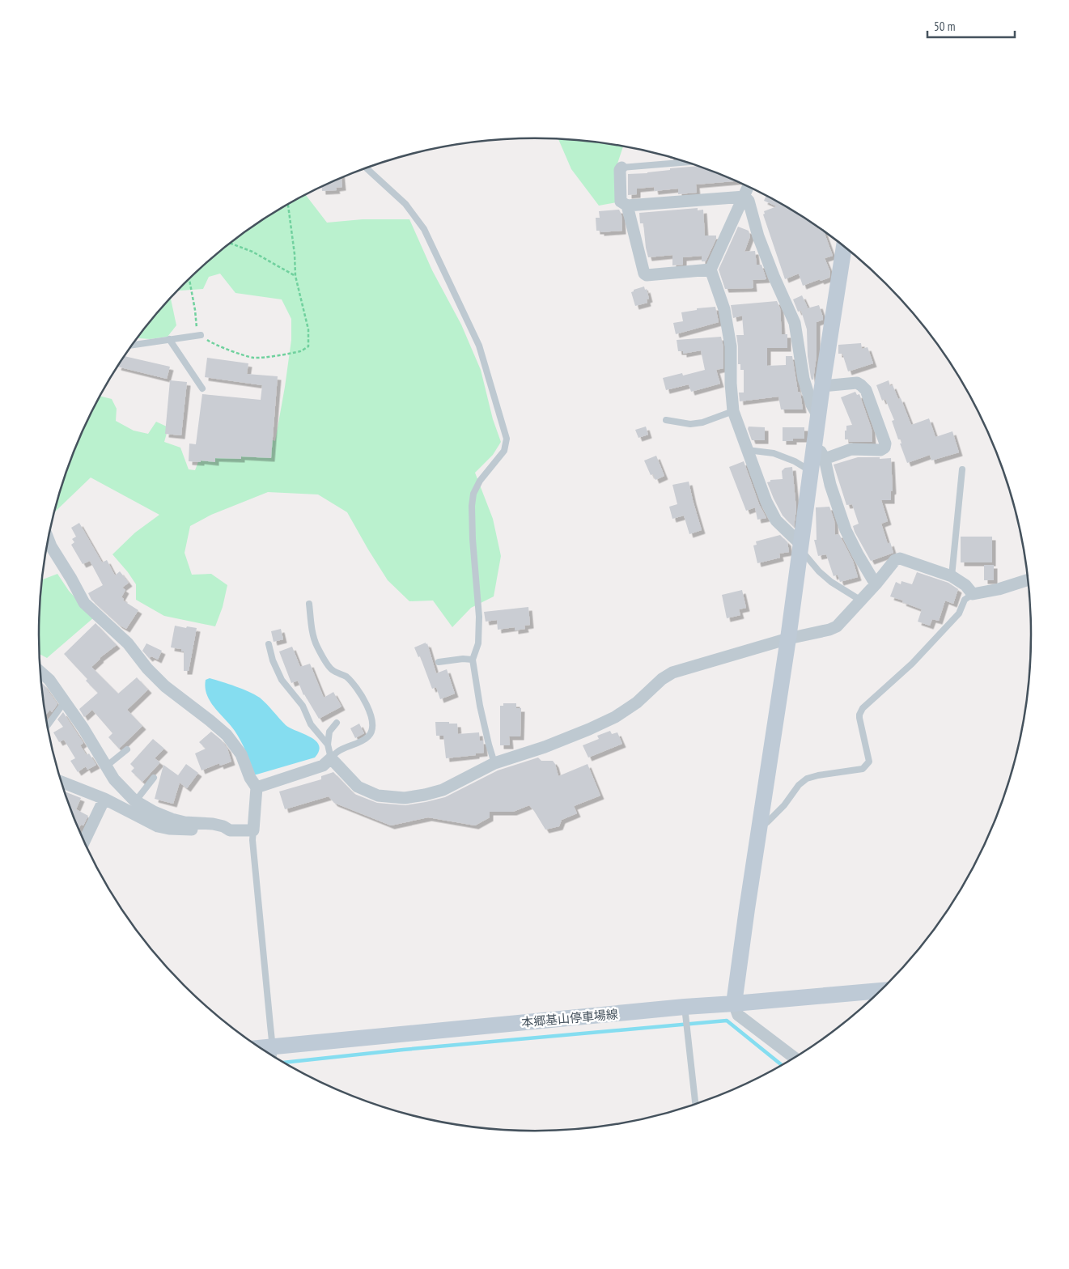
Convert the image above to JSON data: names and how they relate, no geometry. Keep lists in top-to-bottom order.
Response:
{
  "streets": {
    "street": ["本郷基山停車場線"]
  },
  "scale_bar": "50 m"
}
